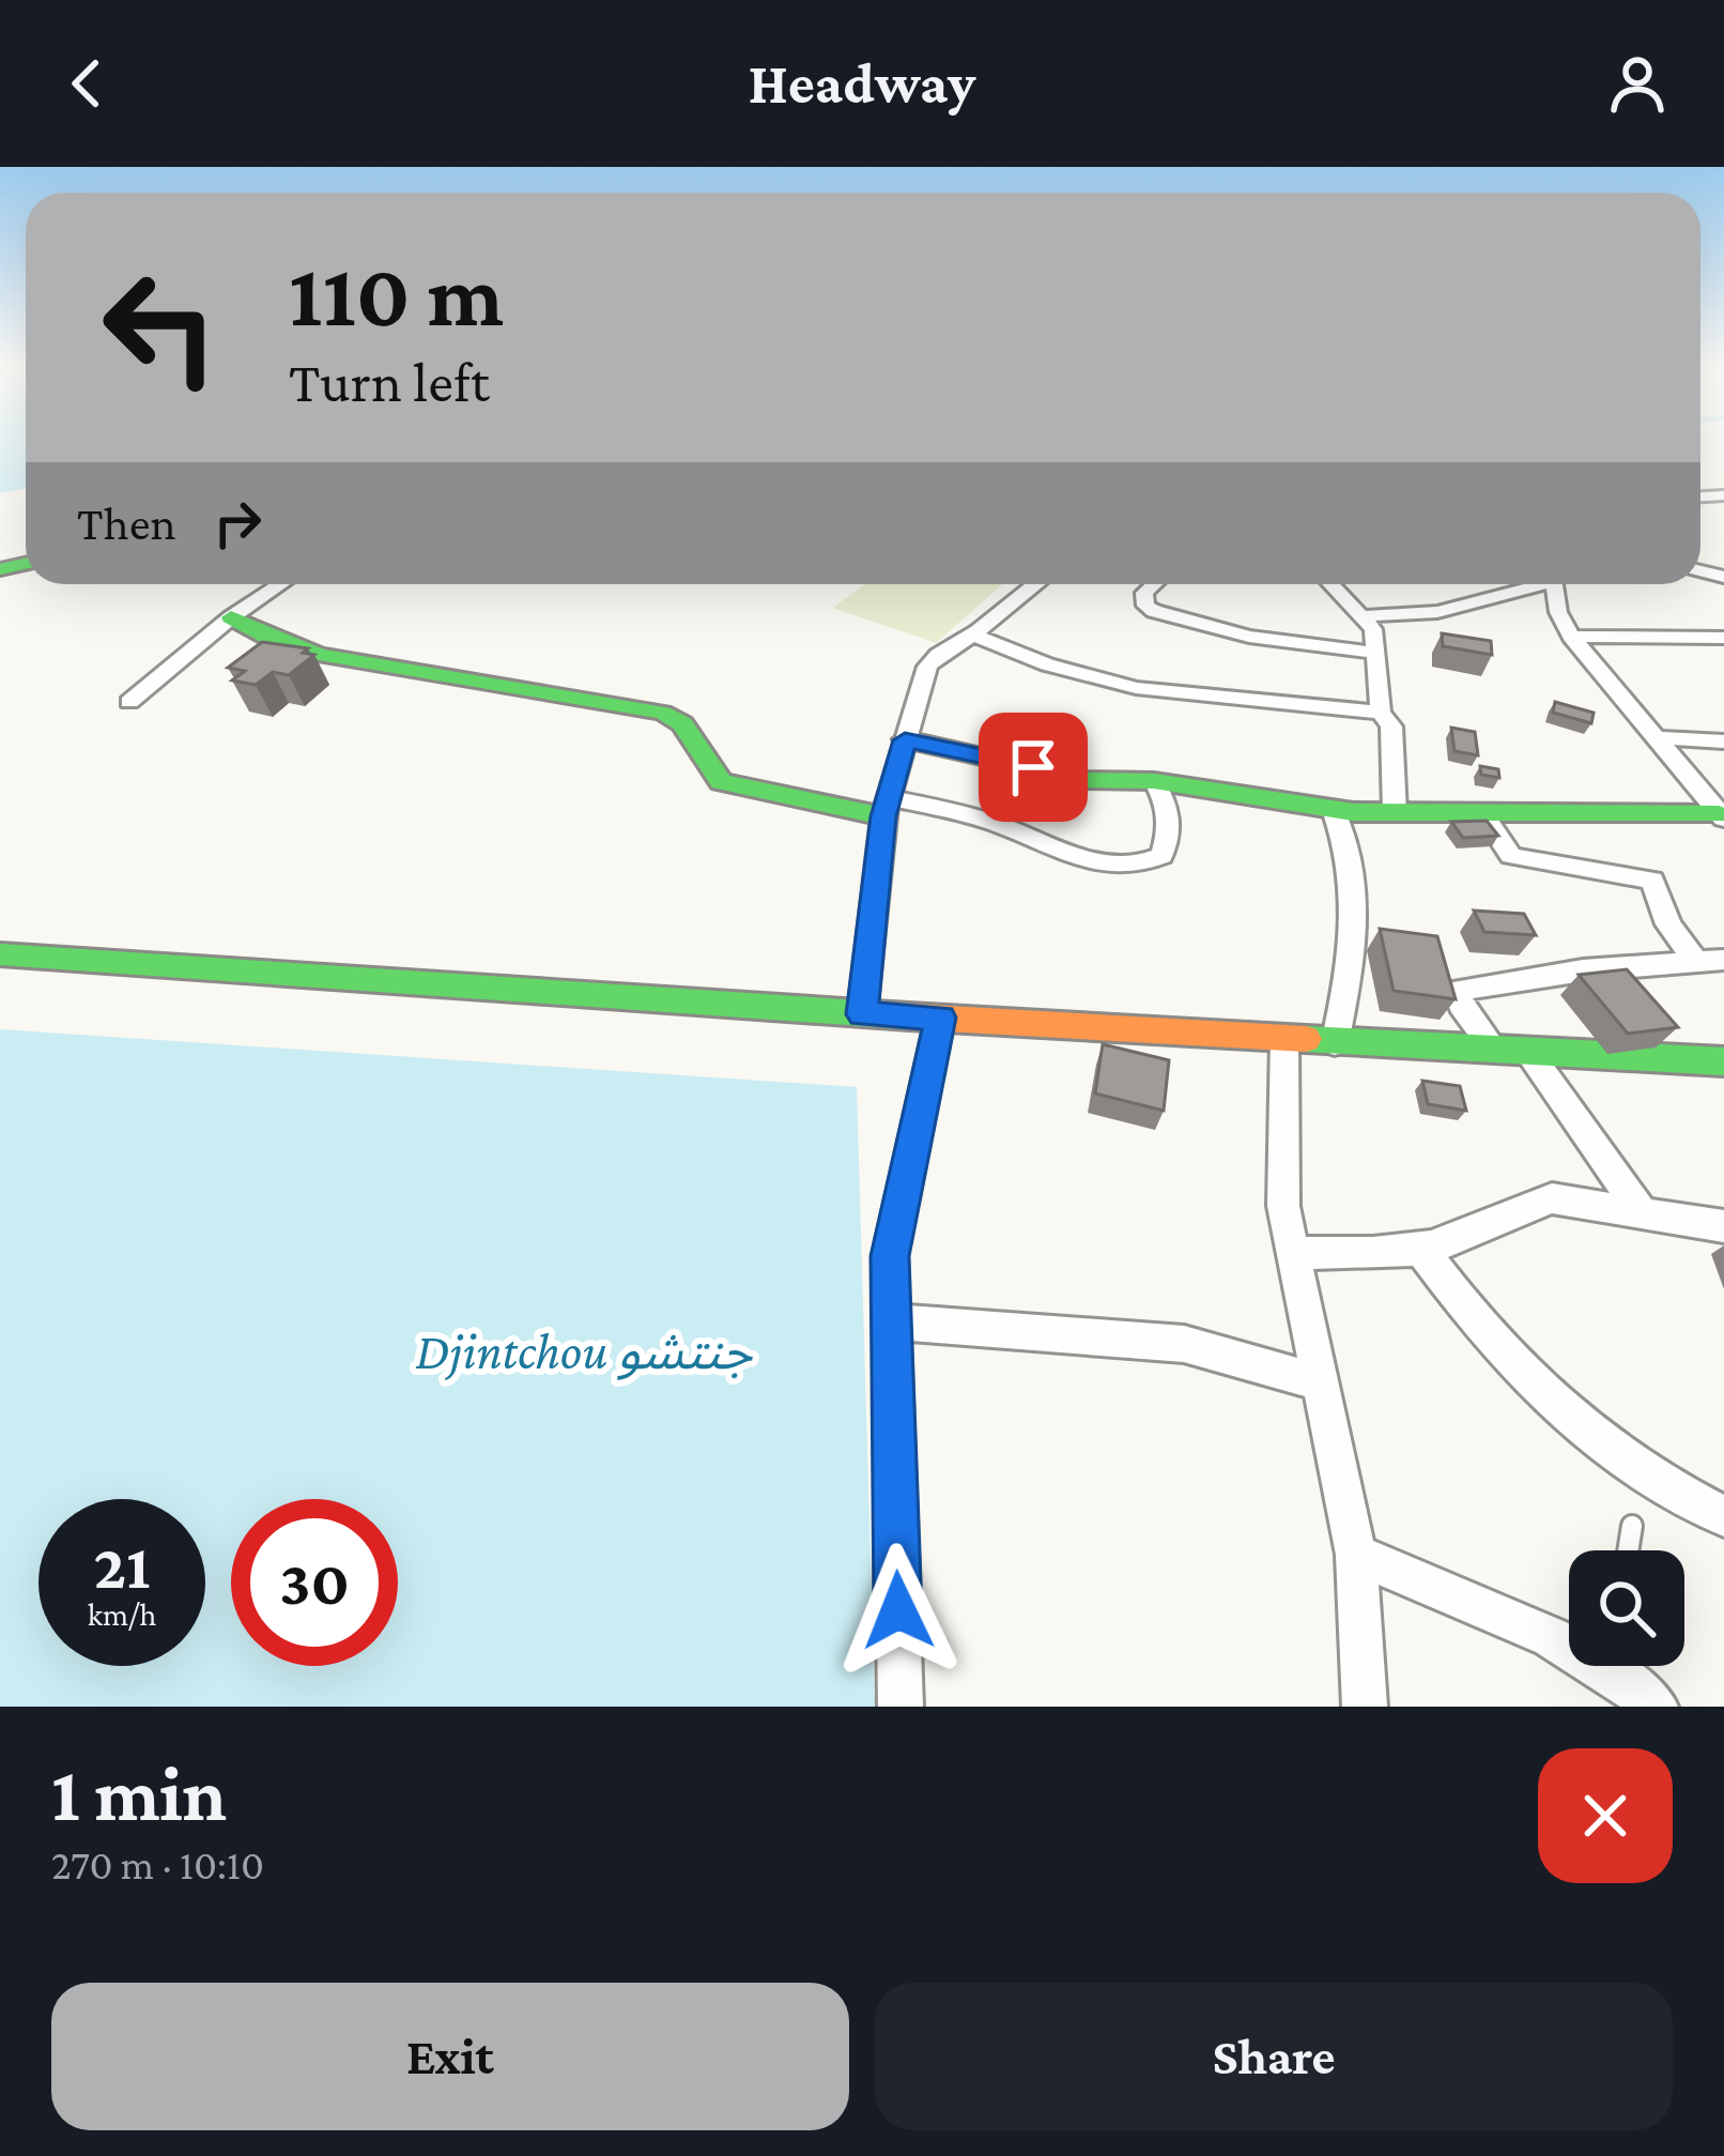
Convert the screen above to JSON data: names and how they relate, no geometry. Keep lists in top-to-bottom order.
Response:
{
  "water": ["Djintchou جنتشو"],
  "page": {
    "header": "Headway",
    "turn": ["110 m", "Turn left"],
    "then": "Then",
    "speed": "21 km/h",
    "limit": "30",
    "heading": ["1 min", "270 m · 10:10"],
    "buttons": ["Exit", "Share"]
  }
}
